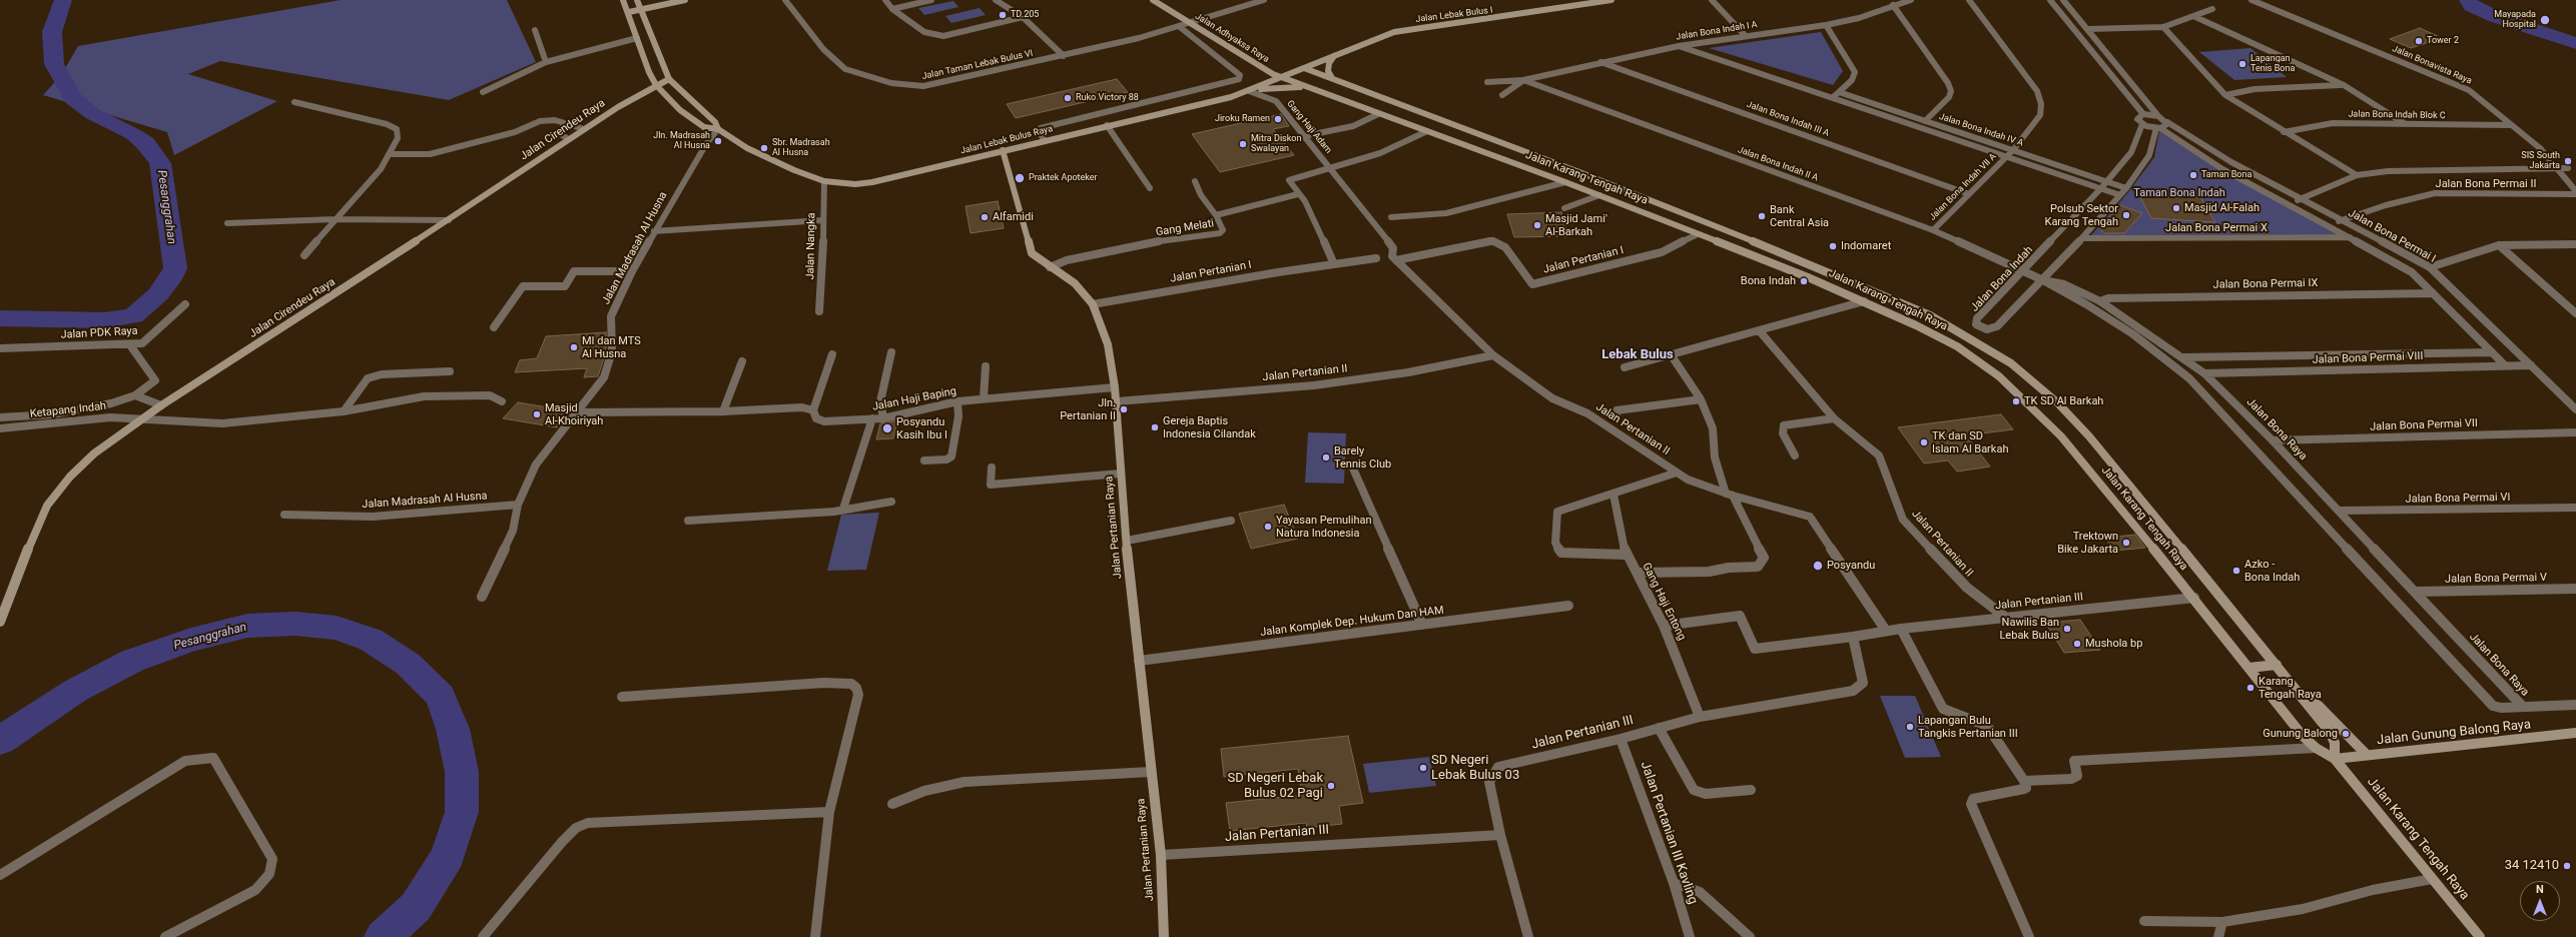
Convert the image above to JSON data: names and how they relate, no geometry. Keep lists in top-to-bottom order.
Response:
{
  "streets": {
    "main road": [
      "Jalan Lebak Bulus I",
      "Jalan Adhyaksa Raya",
      "Jalan Cirendeu Raya",
      "Jalan Lebak Bulus Raya",
      "Jalan Karang Tengah Raya",
      "Jalan Pertanian Raya",
      "Jalan Gunung Balong Raya"
    ],
    "street": [
      "Jalan Bona Indah I A",
      "Jalan Taman Lebak Bulus VI",
      "Jalan Bonavista Raya",
      "Jalan Bona Indah Blok C",
      "Jalan Bona Indah III A",
      "Gang Haji Adam",
      "Jalan Bona Indah IV A",
      "Jalan Bona Indah II A",
      "Jalan Bona Permai II",
      "Jalan Bona Indah VII A",
      "Gang Melati",
      "Jalan Bona Permai X",
      "Jalan Bona Permai I",
      "Jalan Nangka",
      "Jalan Madrasah Al Husna",
      "Jalan Pertanian I",
      "Jalan Bona Indah",
      "Jalan Bona Permai IX",
      "Jalan PDK Raya",
      "Jalan Bona Permai VIII",
      "Jalan Pertanian II",
      "Jalan Haji Baping",
      "Ketapang Indah",
      "Jalan Bona Permai VII",
      "Jalan Bona Raya",
      "Jalan Bona Permai VI",
      "Jalan Bona Permai V",
      "Gang Haji Entong",
      "Jalan Pertanian III",
      "Jalan Komplek Dep. Hukum Dan HAM",
      "Jalan Pertanian III Kavling"
    ]
  },
  "crossings": [
    ["Jalan Lebak Bulus I", "Jalan Lebak Bulus Raya"],
    ["Jalan Lebak Bulus I", "Jalan Karang Tengah Raya"],
    ["Jalan Bona Indah I A", "Jalan Bona Indah III A"],
    ["Jalan Bona Indah I A", "Jalan Bona Indah IV A"],
    ["Jalan Bona Indah I A", "Jalan Bona Indah II A"],
    ["Jalan Adhyaksa Raya", "Jalan Taman Lebak Bulus VI"],
    ["Jalan Adhyaksa Raya", "Jalan Lebak Bulus Raya"],
    ["Jalan Adhyaksa Raya", "Jalan Karang Tengah Raya"],
    ["Jalan Bonavista Raya", "Jalan Bona Indah Blok C"],
    ["Jalan Bona Indah III A", "Jalan Bona Indah VII A"],
    ["Gang Haji Adam", "Jalan Lebak Bulus Raya"],
    ["Gang Haji Adam", "Jalan Pertanian I"],
    ["Gang Haji Adam", "Jalan Pertanian II"],
    ["Jalan Cirendeu Raya", "Jalan Lebak Bulus Raya"],
    ["Jalan Cirendeu Raya", "Ketapang Indah"],
    ["Jalan Bona Indah IV A", "Jalan Bona Indah VII A"],
    ["Jalan Bona Indah IV A", "Jalan Bona Indah"],
    ["Jalan Lebak Bulus Raya", "Jalan Karang Tengah Raya"],
    ["Jalan Lebak Bulus Raya", "Jalan Nangka"],
    ["Jalan Lebak Bulus Raya", "Jalan Madrasah Al Husna"],
    ["Jalan Lebak Bulus Raya", "Jalan Pertanian Raya"],
    ["Jalan Bona Indah II A", "Jalan Bona Indah VII A"],
    ["Jalan Bona Indah II A", "Jalan Bona Indah"],
    ["Jalan Bona Indah II A", "Jalan Bona Raya"],
    ["Jalan Karang Tengah Raya", "Jalan Pertanian I"],
    ["Jalan Karang Tengah Raya", "Jalan Pertanian III"],
    ["Jalan Karang Tengah Raya", "Jalan Gunung Balong Raya"],
    ["Jalan Bona Permai II", "Jalan Bona Permai I"],
    ["Gang Melati", "Jalan Pertanian Raya"],
    ["Jalan Bona Permai X", "Jalan Bona Permai I"],
    ["Jalan Bona Permai X", "Jalan Bona Indah"],
    ["Jalan Bona Permai I", "Jalan Bona Indah"],
    ["Jalan Bona Permai I", "Jalan Bona Permai IX"],
    ["Jalan Bona Permai I", "Jalan Bona Permai VIII"],
    ["Jalan Madrasah Al Husna", "Jalan Haji Baping"],
    ["Jalan Pertanian I", "Jalan Pertanian II"],
    ["Jalan Pertanian I", "Jalan Pertanian Raya"],
    ["Jalan Bona Indah", "Jalan Bona Raya"],
    ["Jalan Bona Permai IX", "Jalan Bona Raya"],
    ["Jalan Bona Permai VIII", "Jalan Bona Raya"],
    ["Jalan Pertanian II", "Jalan Pertanian Raya"],
    ["Jalan Pertanian II", "Jalan Pertanian III"],
    ["Jalan Haji Baping", "Jalan Pertanian Raya"],
    ["Jalan Bona Permai VII", "Jalan Bona Raya"],
    ["Jalan Bona Raya", "Jalan Bona Permai VI"],
    ["Jalan Bona Raya", "Jalan Bona Permai V"],
    ["Jalan Pertanian Raya", "Jalan Pertanian III"],
    ["Jalan Pertanian Raya", "Jalan Komplek Dep. Hukum Dan HAM"],
    ["Gang Haji Entong", "Jalan Pertanian III"],
    ["Jalan Pertanian III", "Jalan Pertanian III Kavling"]
  ],
  "districts": ["Lebak Bulus"],
  "water": ["Pesanggrahan"],
  "parks": ["Taman Bona Indah"],
  "places": [
    "TD.205",
    "Mayapada Hospital",
    "Tower 2",
    "Lapangan Tenis Bona",
    "Ruko Victory 88",
    "Jiroku Ramen",
    "Jln. Madrasah Al Husna",
    "Mitra Diskon Swalayan",
    "Sbr. Madrasah Al Husna",
    "SIS South Jakarta",
    "Taman Bona",
    "Praktek Apoteker",
    "Masjid Al-Falah",
    "Polsub Sektor Karang Tengah",
    "Bank Central Asia",
    "Alfamidi",
    "Masjid Jami' Al-Barkah",
    "Indomaret",
    "Bona Indah",
    "MI dan MTS Al Husna",
    "TK SD Al Barkah",
    "Jln. Pertanian II",
    "Masjid Al-Khoiriyah",
    "Gereja Baptis Indonesia Cilandak",
    "Posyandu Kasih Ibu I",
    "TK dan SD Islam Al Barkah",
    "Barely Tennis Club",
    "Yayasan Pemulihan Natura Indonesia",
    "Trektown Bike Jakarta",
    "Posyandu",
    "Azko - Bona Indah",
    "Nawilis Ban Lebak Bulus",
    "Mushola bp",
    "Karang Tengah Raya",
    "Lapangan Bulu Tangkis Pertanian III",
    "Gunung Balong",
    "SD Negeri Lebak Bulus 03",
    "SD Negeri Lebak Bulus 02 Pagi",
    "34 12410"
  ],
  "north": "top"
}
